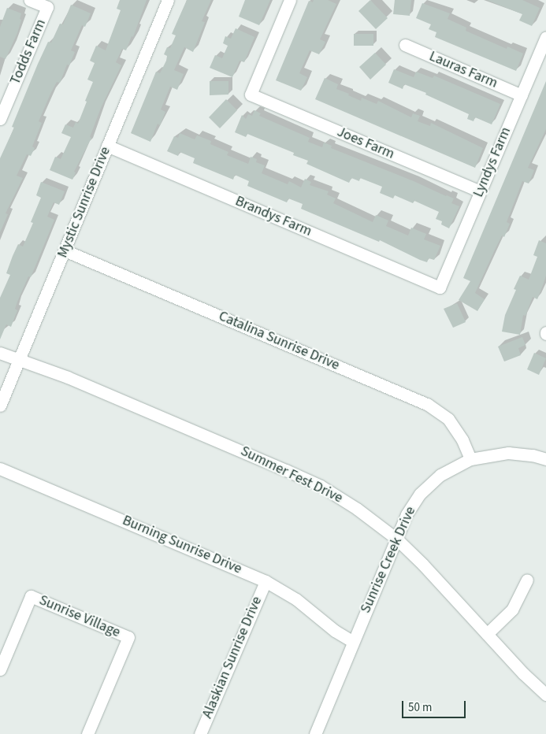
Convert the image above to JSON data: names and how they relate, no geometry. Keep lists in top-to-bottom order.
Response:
{
  "streets": {
    "street": [
      "Todds Farm",
      "Lauras Farm",
      "Joes Farm",
      "Lyndys Farm",
      "Mystic Sunrise Drive",
      "Brandys Farm",
      "Catalina Sunrise Drive",
      "Summer Fest Drive",
      "Burning Sunrise Drive",
      "Sunrise Creek Drive",
      "Sunrise Village",
      "Alaskian Sunrise Drive"
    ]
  },
  "crossings": [
    ["Lauras Farm", "Lyndys Farm"],
    ["Joes Farm", "Lyndys Farm"],
    ["Lyndys Farm", "Brandys Farm"],
    ["Mystic Sunrise Drive", "Brandys Farm"],
    ["Mystic Sunrise Drive", "Catalina Sunrise Drive"],
    ["Mystic Sunrise Drive", "Summer Fest Drive"],
    ["Catalina Sunrise Drive", "Sunrise Creek Drive"],
    ["Summer Fest Drive", "Sunrise Creek Drive"],
    ["Burning Sunrise Drive", "Sunrise Creek Drive"],
    ["Burning Sunrise Drive", "Alaskian Sunrise Drive"]
  ],
  "scale_bar": "50 m"
}
